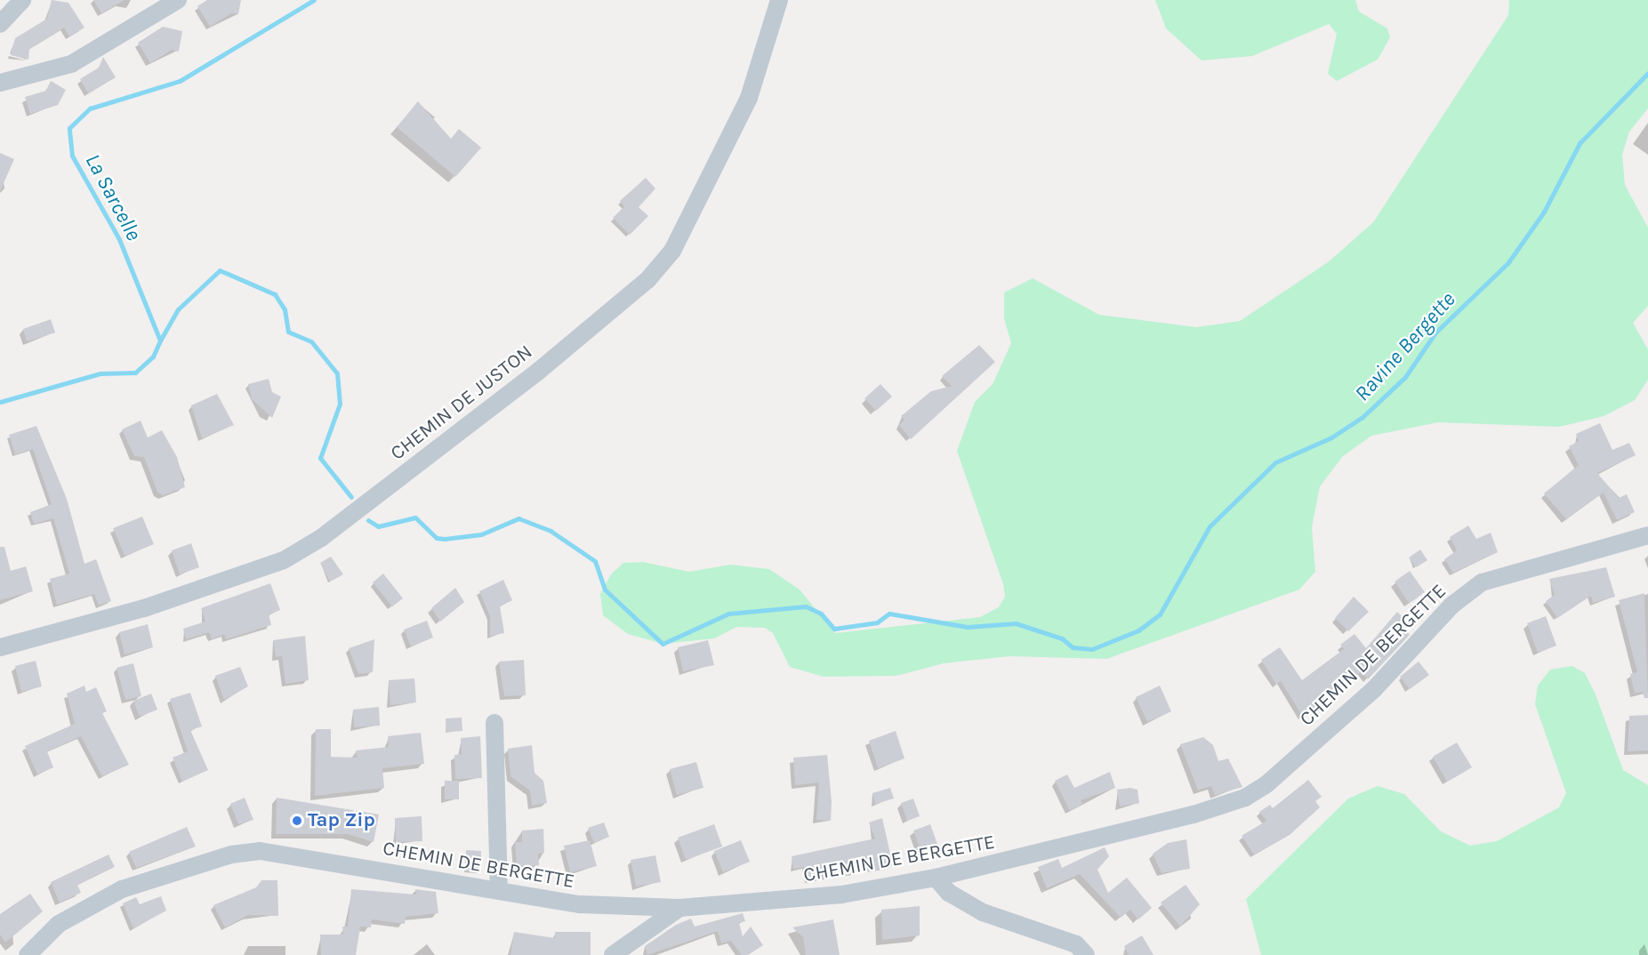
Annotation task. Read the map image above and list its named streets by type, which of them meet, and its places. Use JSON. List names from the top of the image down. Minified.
{"streets":{"street":["CHEMIN DE JUSTON","CHEMIN DE BERGETTE"]},"water":["La Sarcelle","Ravine Bergette"],"places":["Tap Zip"]}
